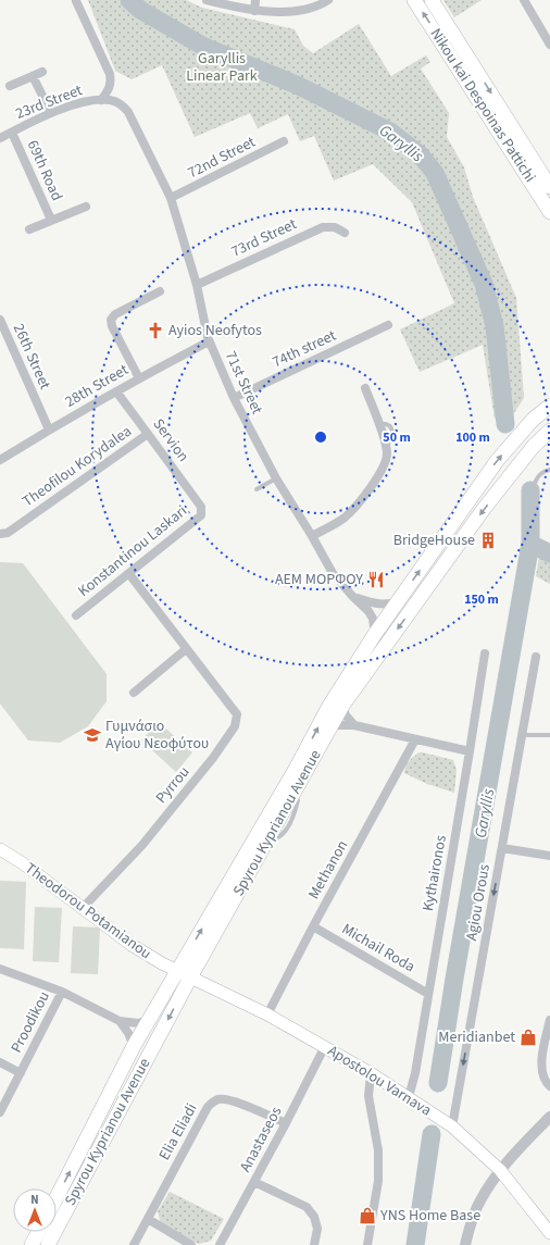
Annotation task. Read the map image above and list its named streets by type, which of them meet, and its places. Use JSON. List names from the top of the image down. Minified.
{"streets":{"main road":["Nikou kai Despoinas Pattichi","Spyrou Kyprianou Avenue","Theodorou Potamianou","Apostolou Varnava"],"street":["23rd Street","72nd Street","69th Road","73rd Street","74th street","26th Street","71st Street","28th Street","Servion","Theofilou Korydalea","Konstantinou Laskari","Pyrrou","Methanon","Kythaironos","Agiou Orous","Michail Roda","Proodikou","Elia Eliadi","Anastaseos"]},"crossings":[["23rd Street","69th Road"],["23rd Street","71st Street"],["72nd Street","71st Street"],["73rd Street","71st Street"],["74th street","71st Street"],["26th Street","28th Street"],["71st Street","28th Street"],["71st Street","Spyrou Kyprianou Avenue"],["28th Street","Servion"],["Servion","Theofilou Korydalea"],["Servion","Konstantinou Laskari"],["Konstantinou Laskari","Pyrrou"],["Pyrrou","Theodorou Potamianou"],["Spyrou Kyprianou Avenue","Theodorou Potamianou"],["Spyrou Kyprianou Avenue","Apostolou Varnava"],["Methanon","Michail Roda"],["Methanon","Apostolou Varnava"],["Kythaironos","Michail Roda"],["Kythaironos","Apostolou Varnava"],["Agiou Orous","Apostolou Varnava"],["Theodorou Potamianou","Apostolou Varnava"],["Apostolou Varnava","Anastaseos"],["Elia Eliadi","Anastaseos"]],"one_way":["Agiou Orous"],"water":["Garyllis"],"parks":["Garyllis Linear Park"],"places":{"church":["Ayios Neofytos"],"building":["BridgeHouse"],"restaurant":["ΑΕΜ ΜΟΡΦΟΥ"],"school or university":["Γυμνάσιο Αγίου Νεοφύτου"],"shop":["Meridianbet","YNS Home Base"]},"north":"top","rings":["50 m","100 m","150 m"]}
